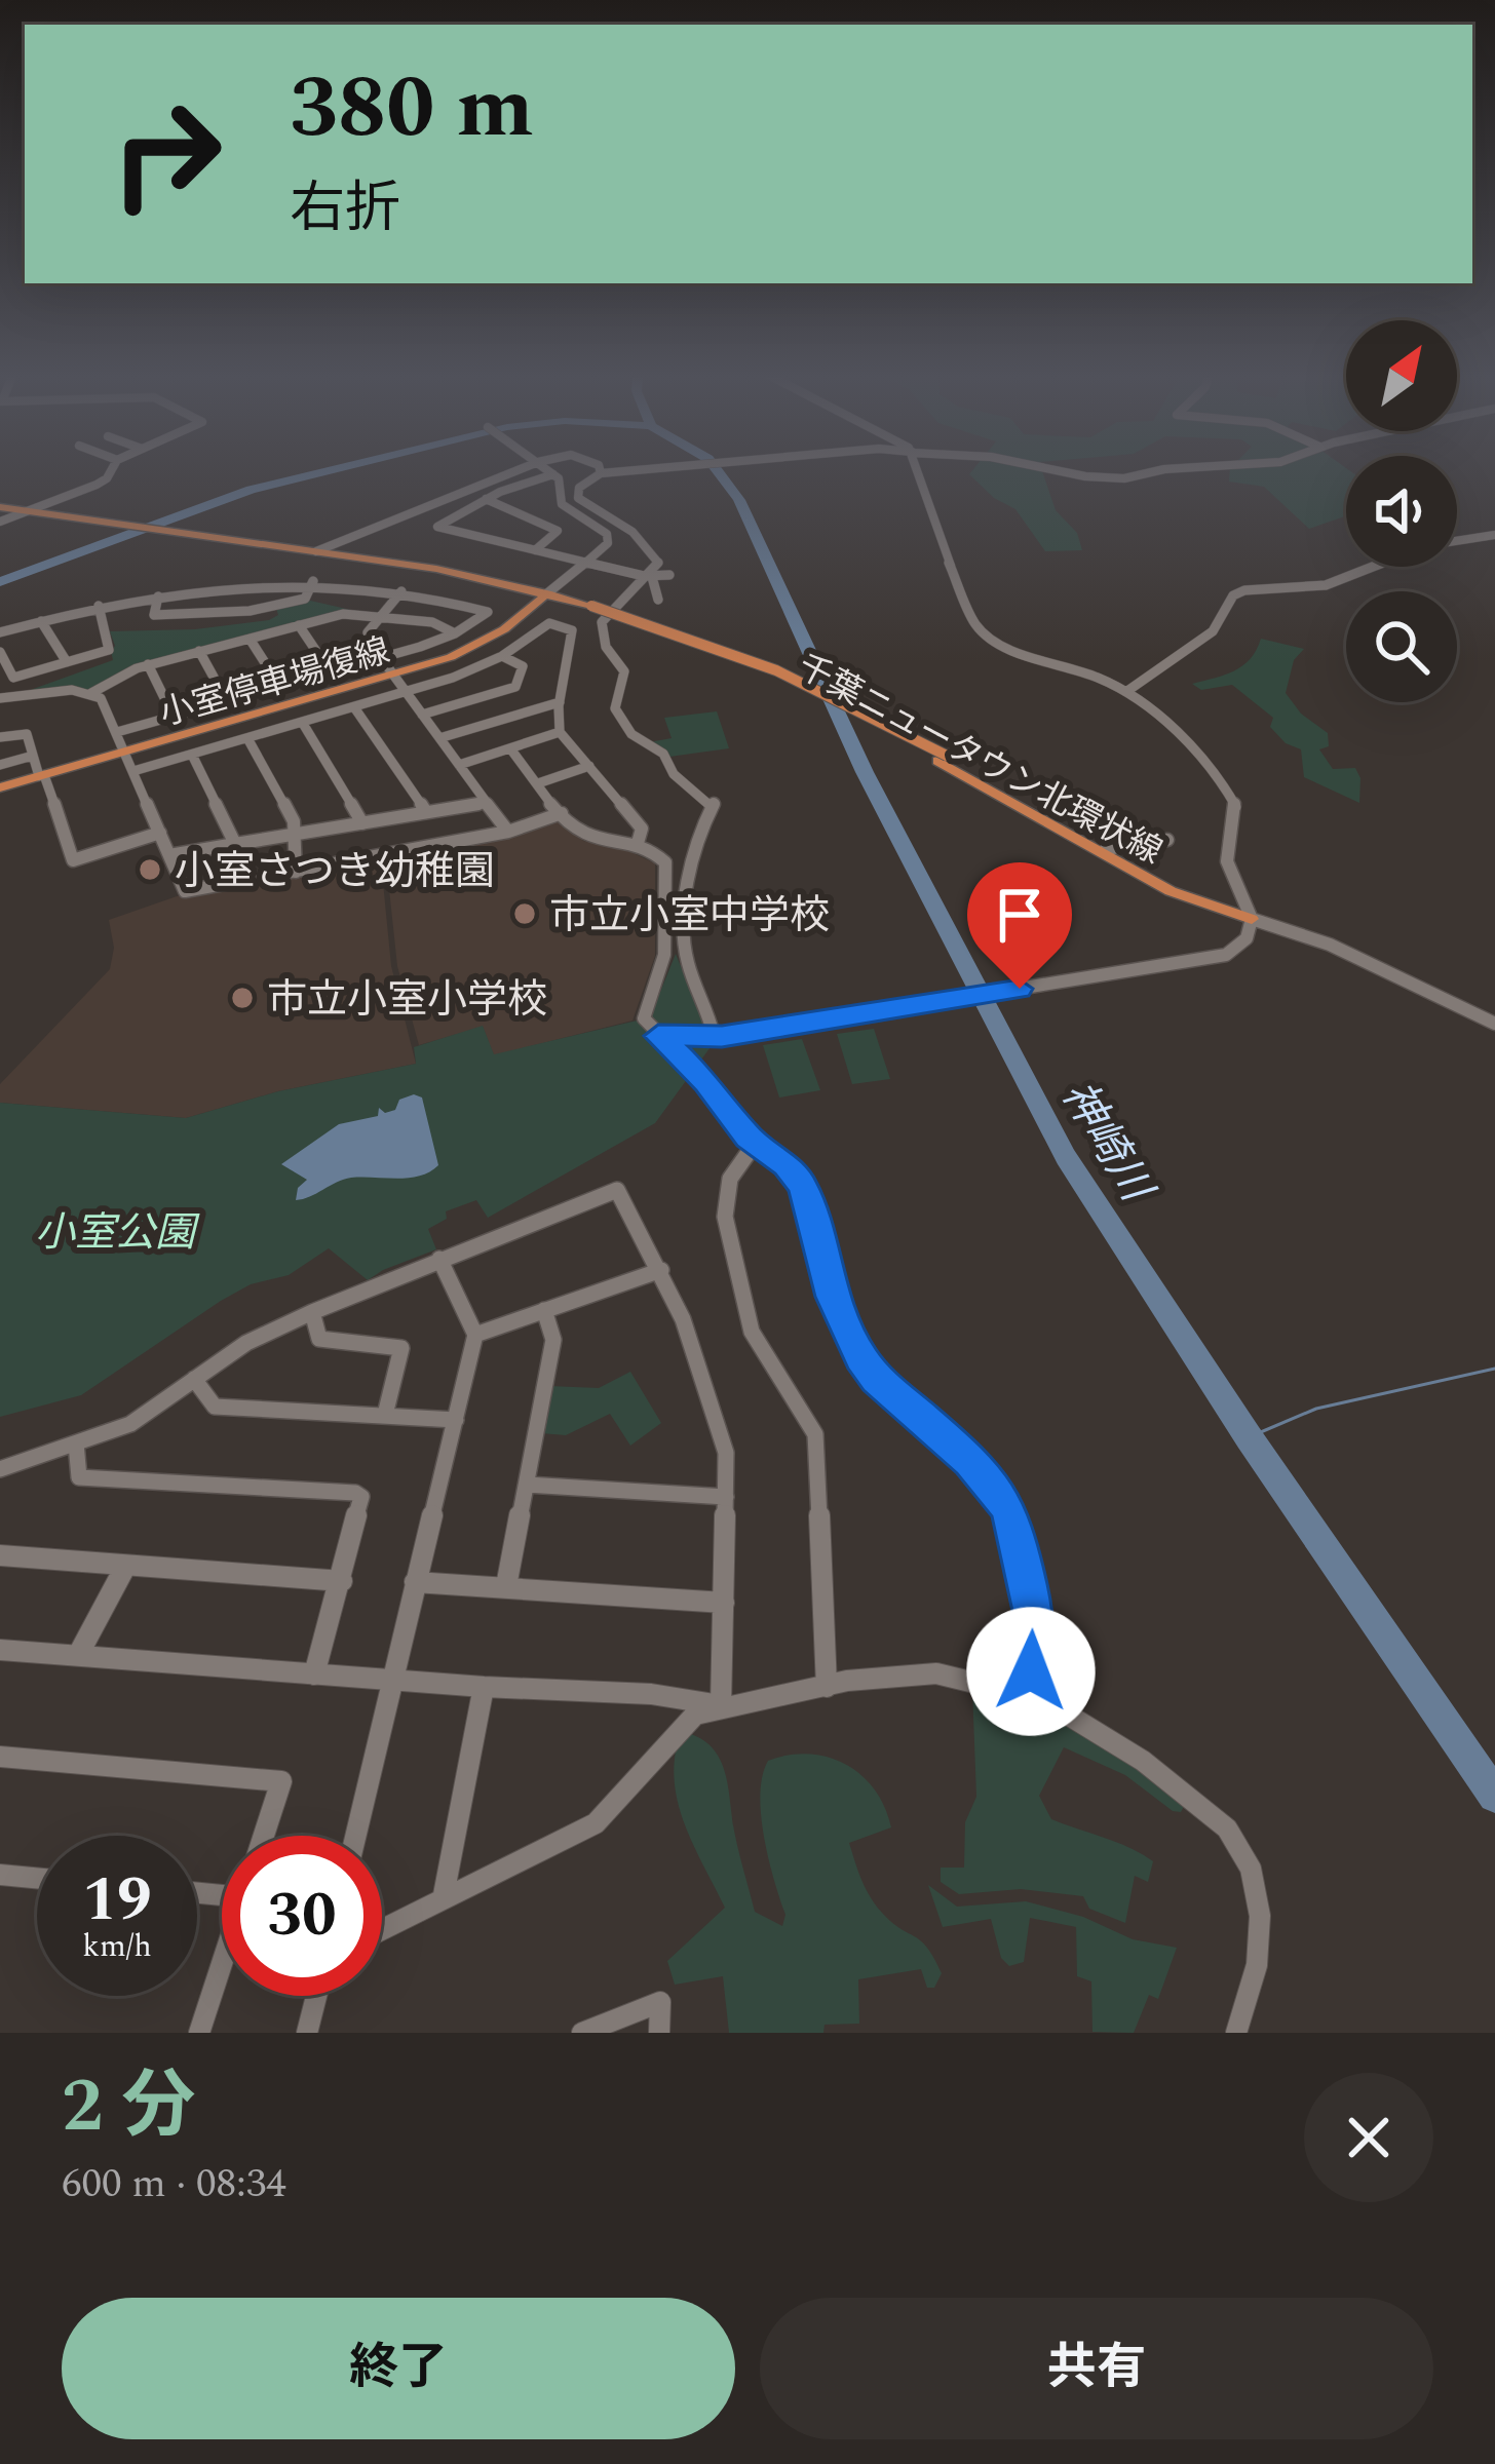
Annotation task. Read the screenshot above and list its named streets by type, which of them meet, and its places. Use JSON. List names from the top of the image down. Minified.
{"streets":{"main road":["小室停車場復線","千葉ニュータウン北環状線"]},"crossings":[["小室停車場復線","千葉ニュータウン北環状線"]],"water":["神崎川"],"parks":["小室公園"],"places":["小室さつき幼稚園","市立小室中学校","市立小室小学校"],"north":"top right","page":{"turn":["380 m","右折"],"speed":"19 km/h","limit":"30","heading":["2 分","600 m · 08:34"],"buttons":["終了","共有"]}}
